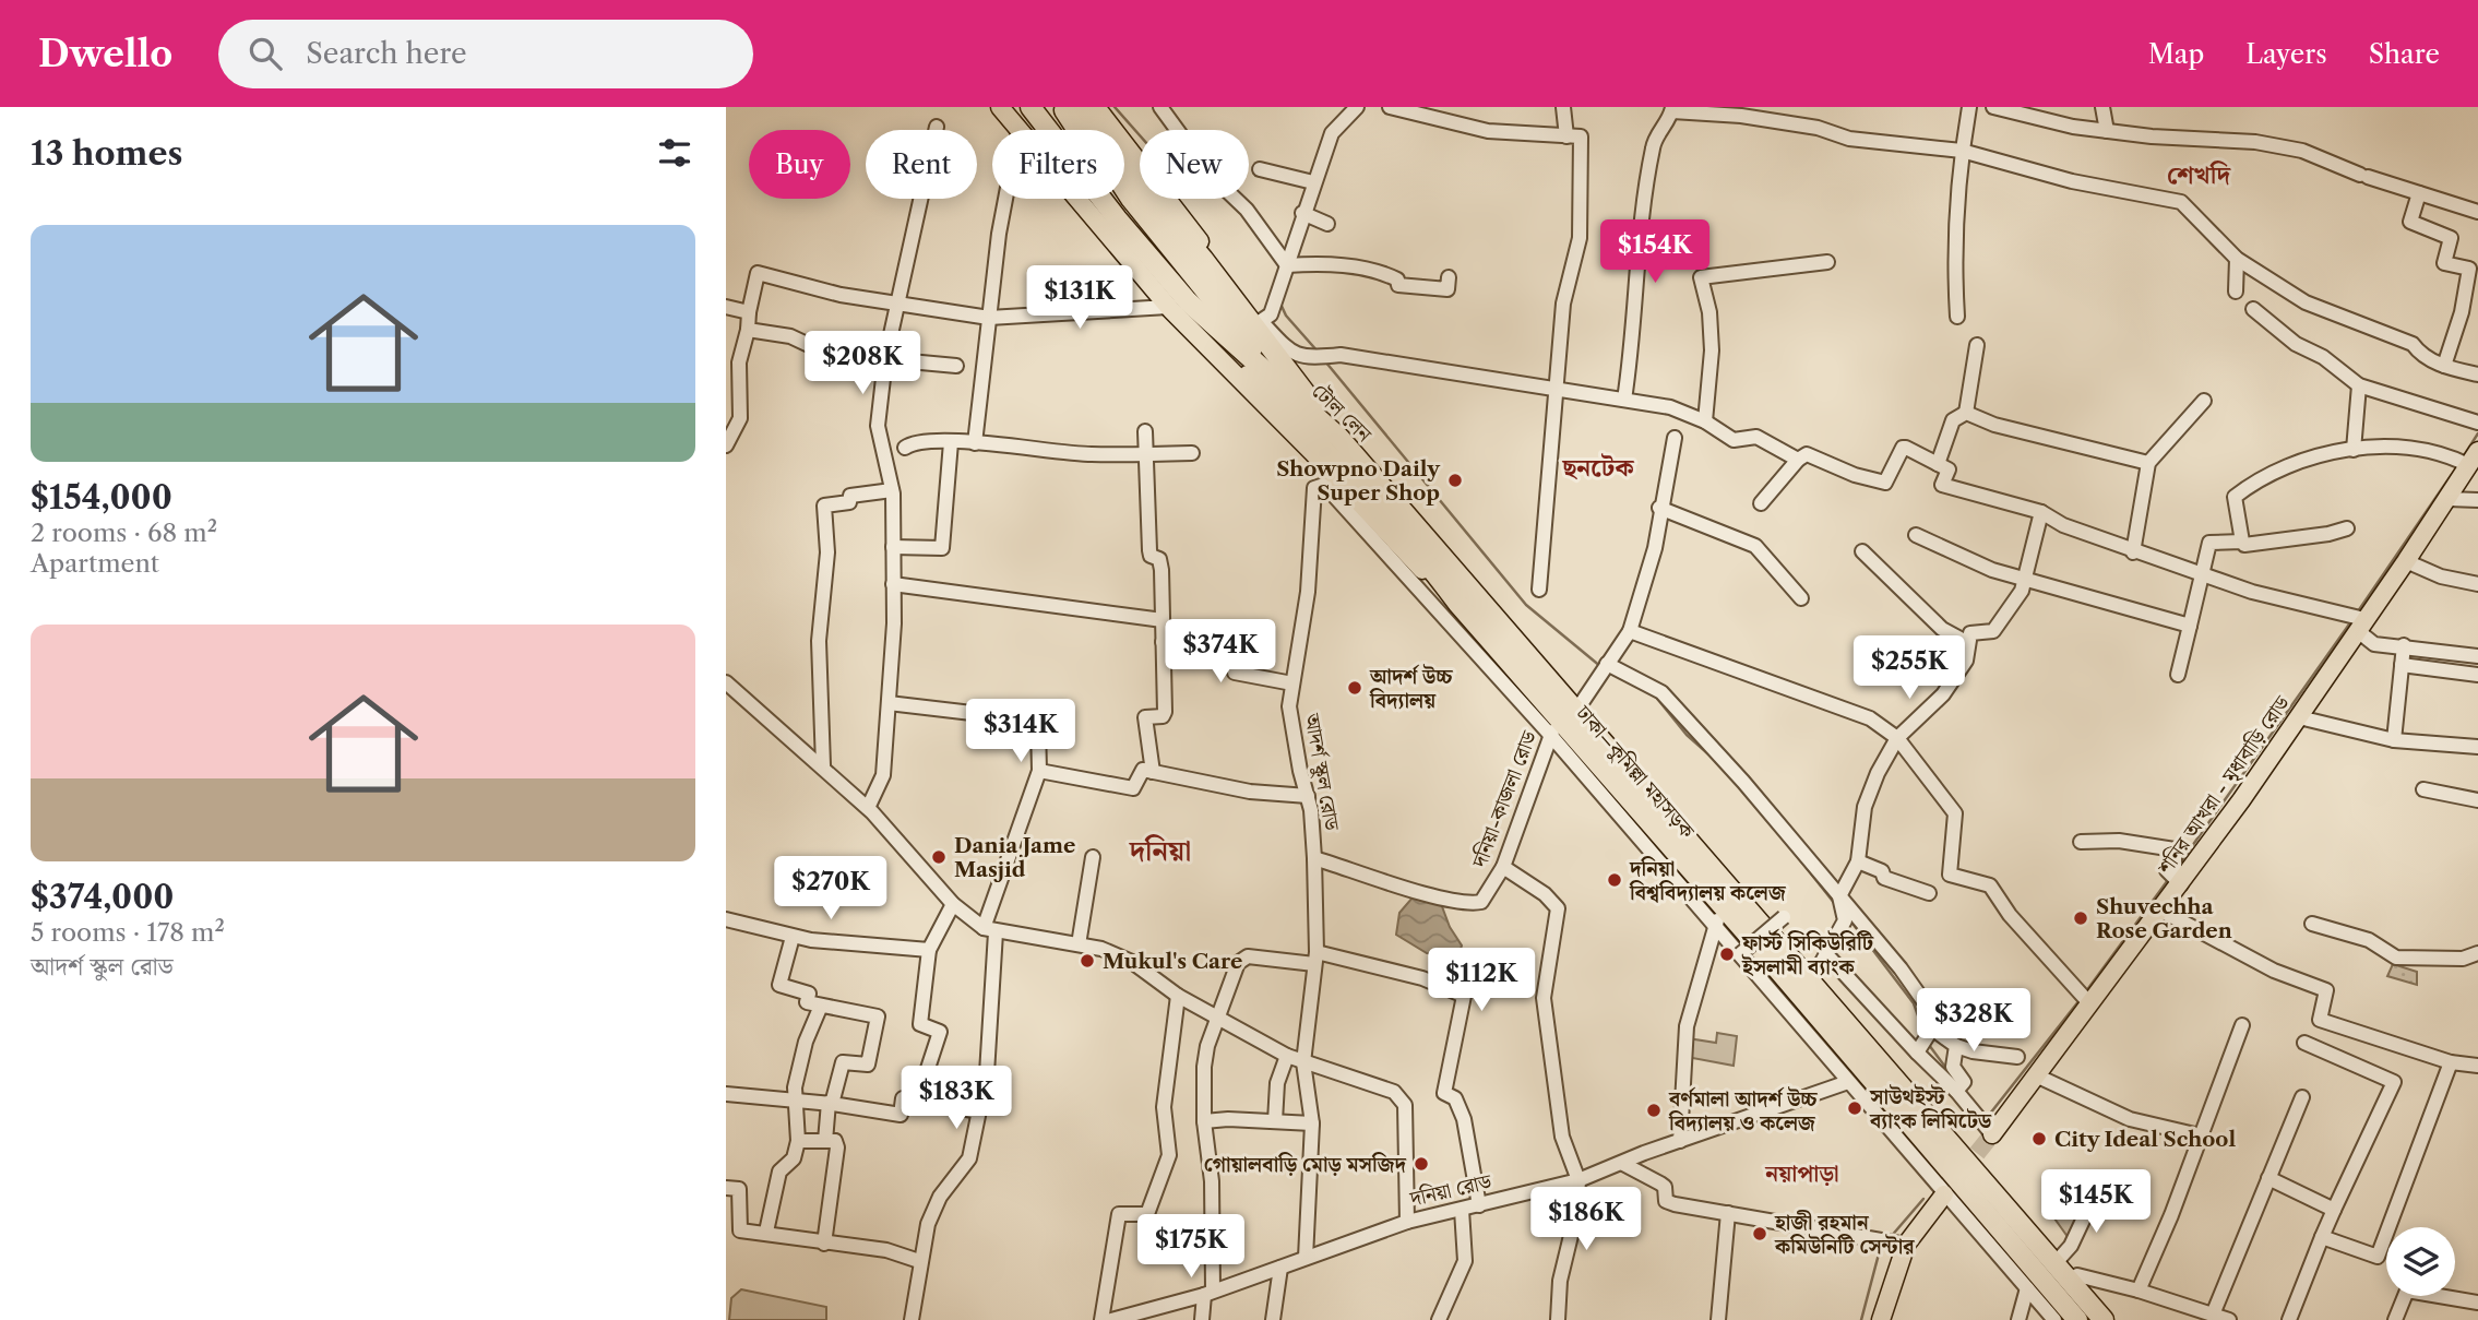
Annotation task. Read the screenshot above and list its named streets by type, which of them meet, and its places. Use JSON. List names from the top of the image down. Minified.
{"streets":{"highway":["টোল লেন","ঢাকা–কুমিল্লা মহাসড়ক"],"main road":["শনির আখরা - মৃধাবাড়ি রোড"],"street":["আদর্শ স্কুল রোড","দনিয়া-কাজলা রোড","দনিয়া রোড"]},"crossings":[["টোল লেন","ঢাকা–কুমিল্লা মহাসড়ক"],["আদর্শ স্কুল রোড","ঢাকা–কুমিল্লা মহাসড়ক"],["আদর্শ স্কুল রোড","দনিয়া-কাজলা রোড"],["আদর্শ স্কুল রোড","দনিয়া রোড"],["ঢাকা–কুমিল্লা মহাসড়ক","দনিয়া-কাজলা রোড"]],"districts":["শেখদি","ছনটেক","দনিয়া","নয়াপাড়া"],"places":["Showpno Daily Super Shop","আদর্শ উচ্চ বিদ্যালয়","Dania Jame Masjid","দনিয়া বিশ্ববিদ্যালয় কলেজ","Shuvechha Rose Garden","ফার্স্ট সিকিউরিটি ইসলামী ব্যাংক","Mukul's Care","সাউথইস্ট ব্যাংক লিমিটেড","বর্ণমালা আদর্শ উচ্চ বিদ্যালয় ও কলেজ","City Ideal School","গোয়ালবাড়ি মোড় মসজিদ","হাজী রহমান কমিউনিটি সেন্টার"],"page":{"header":"Dwello","search":"Search here","nav":["Map","Layers","Share"],"heading":"13 homes","chip":["Buy","Rent","Filters","New"],"list":[{"name":"$154,000","note":"2 rooms · 68 m² · Apartment"},{"name":"$374,000","note":"5 rooms · 178 m² · আদর্শ স্কুল রোড"}],"price":["$154K","$131K","$208K","$374K","$255K","$314K","$270K","$112K","$328K","$183K","$145K","$186K","$175K"]}}
